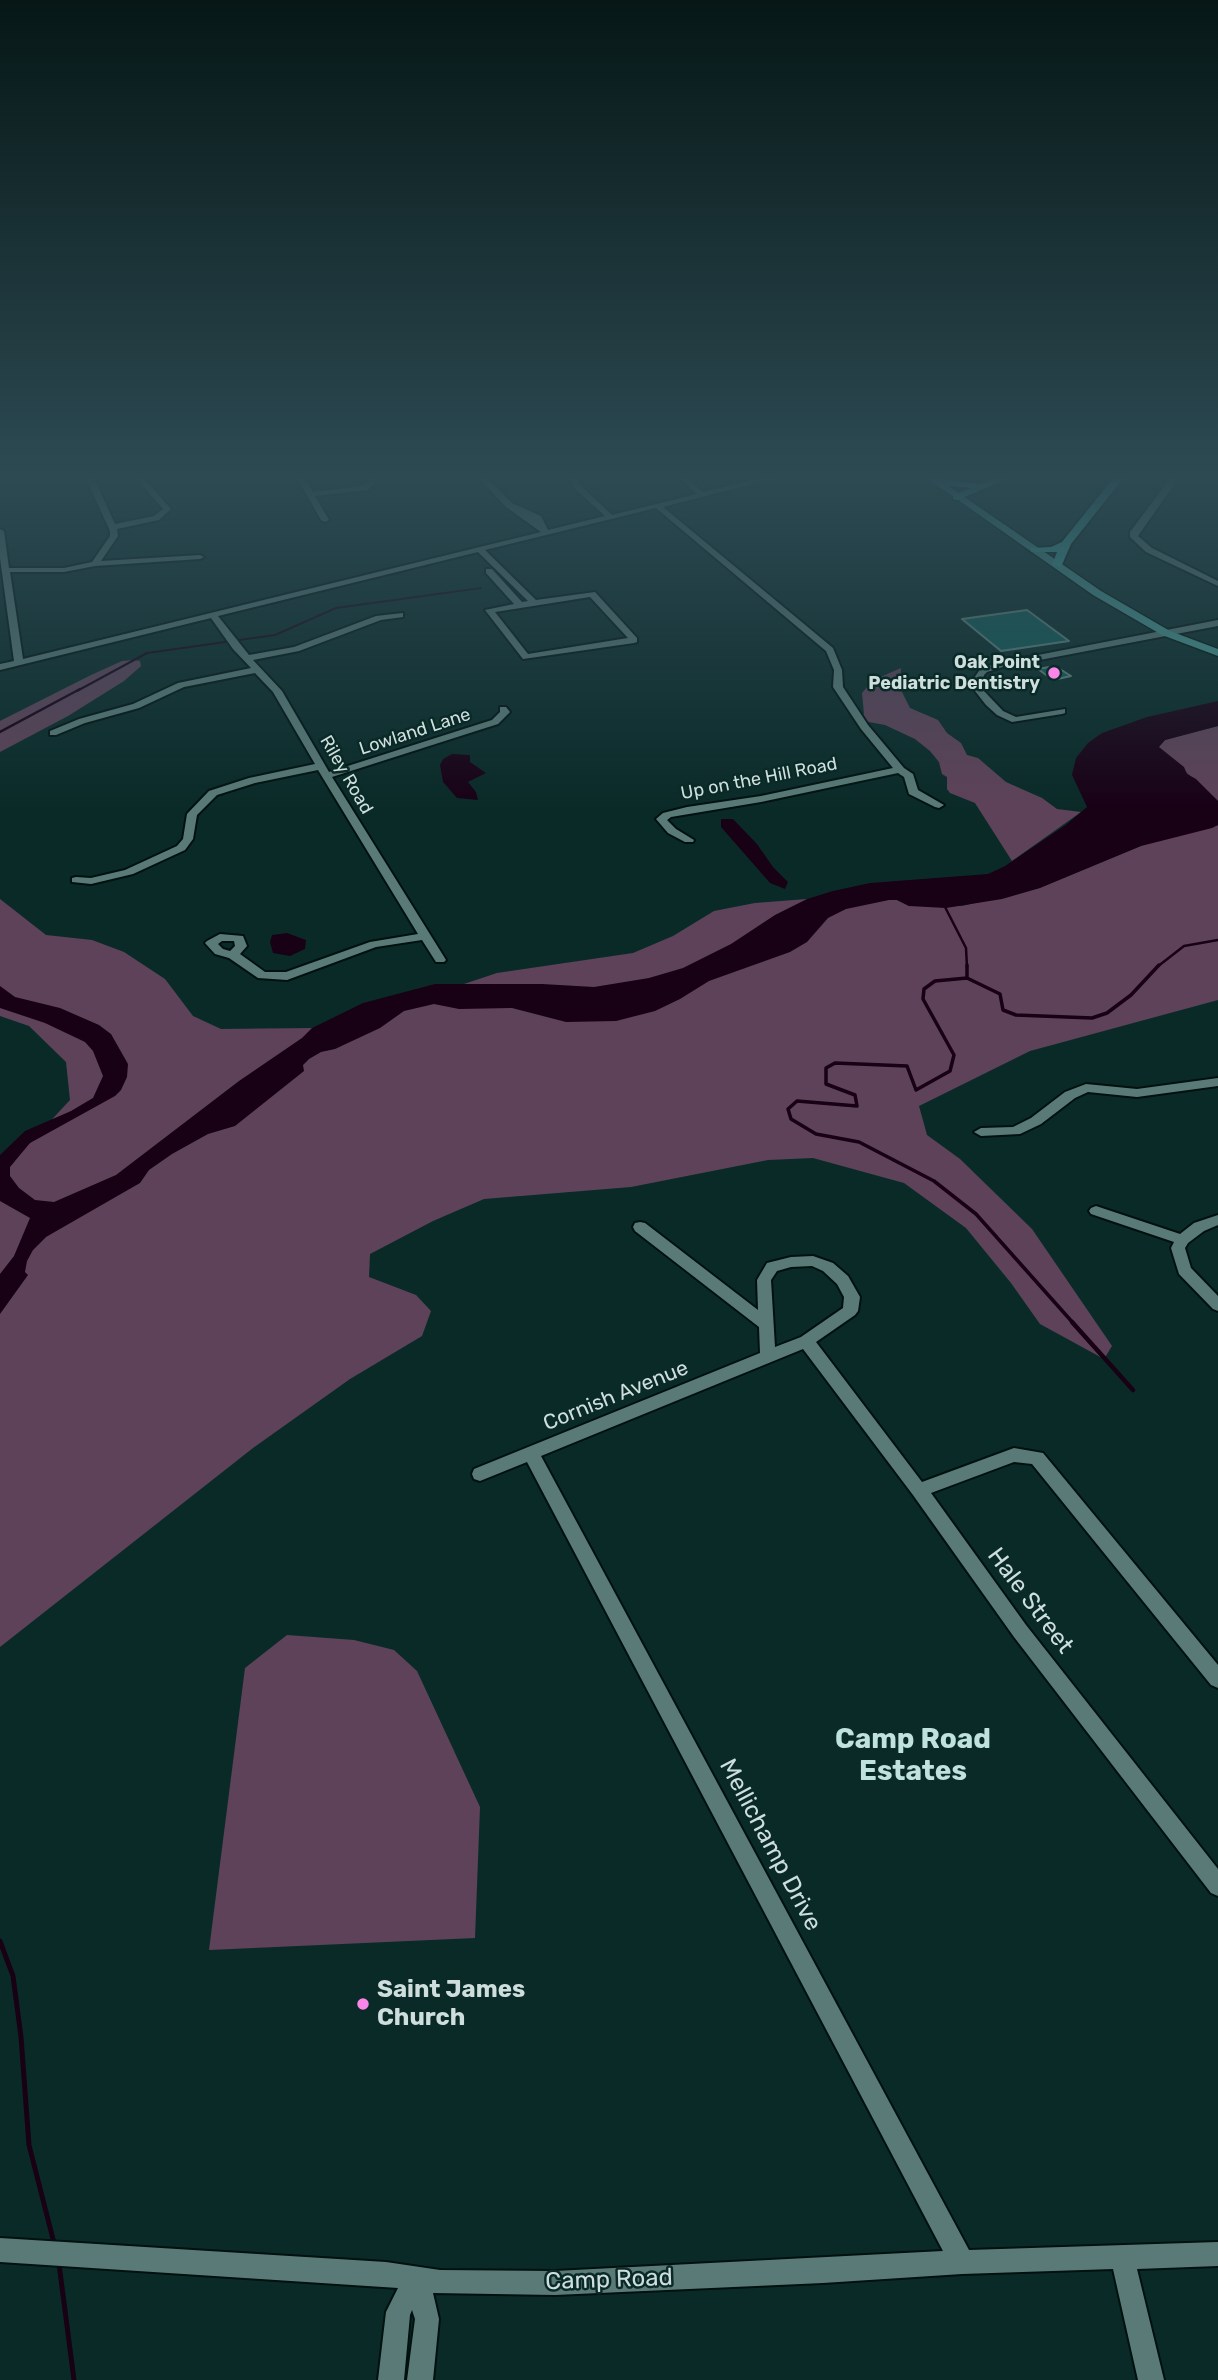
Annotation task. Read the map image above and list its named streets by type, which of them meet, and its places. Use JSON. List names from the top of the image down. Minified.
{"streets":{"street":["Lowland Lane","Riley Road","Up on the Hill Road","Cornish Avenue","Hale Street","Mellichamp Drive","Camp Road"]},"crossings":[["Lowland Lane","Riley Road"],["Cornish Avenue","Hale Street"],["Cornish Avenue","Mellichamp Drive"],["Mellichamp Drive","Camp Road"]],"districts":["Camp Road Estates"],"places":["Oak Point Pediatric Dentistry","Saint James Church"]}
